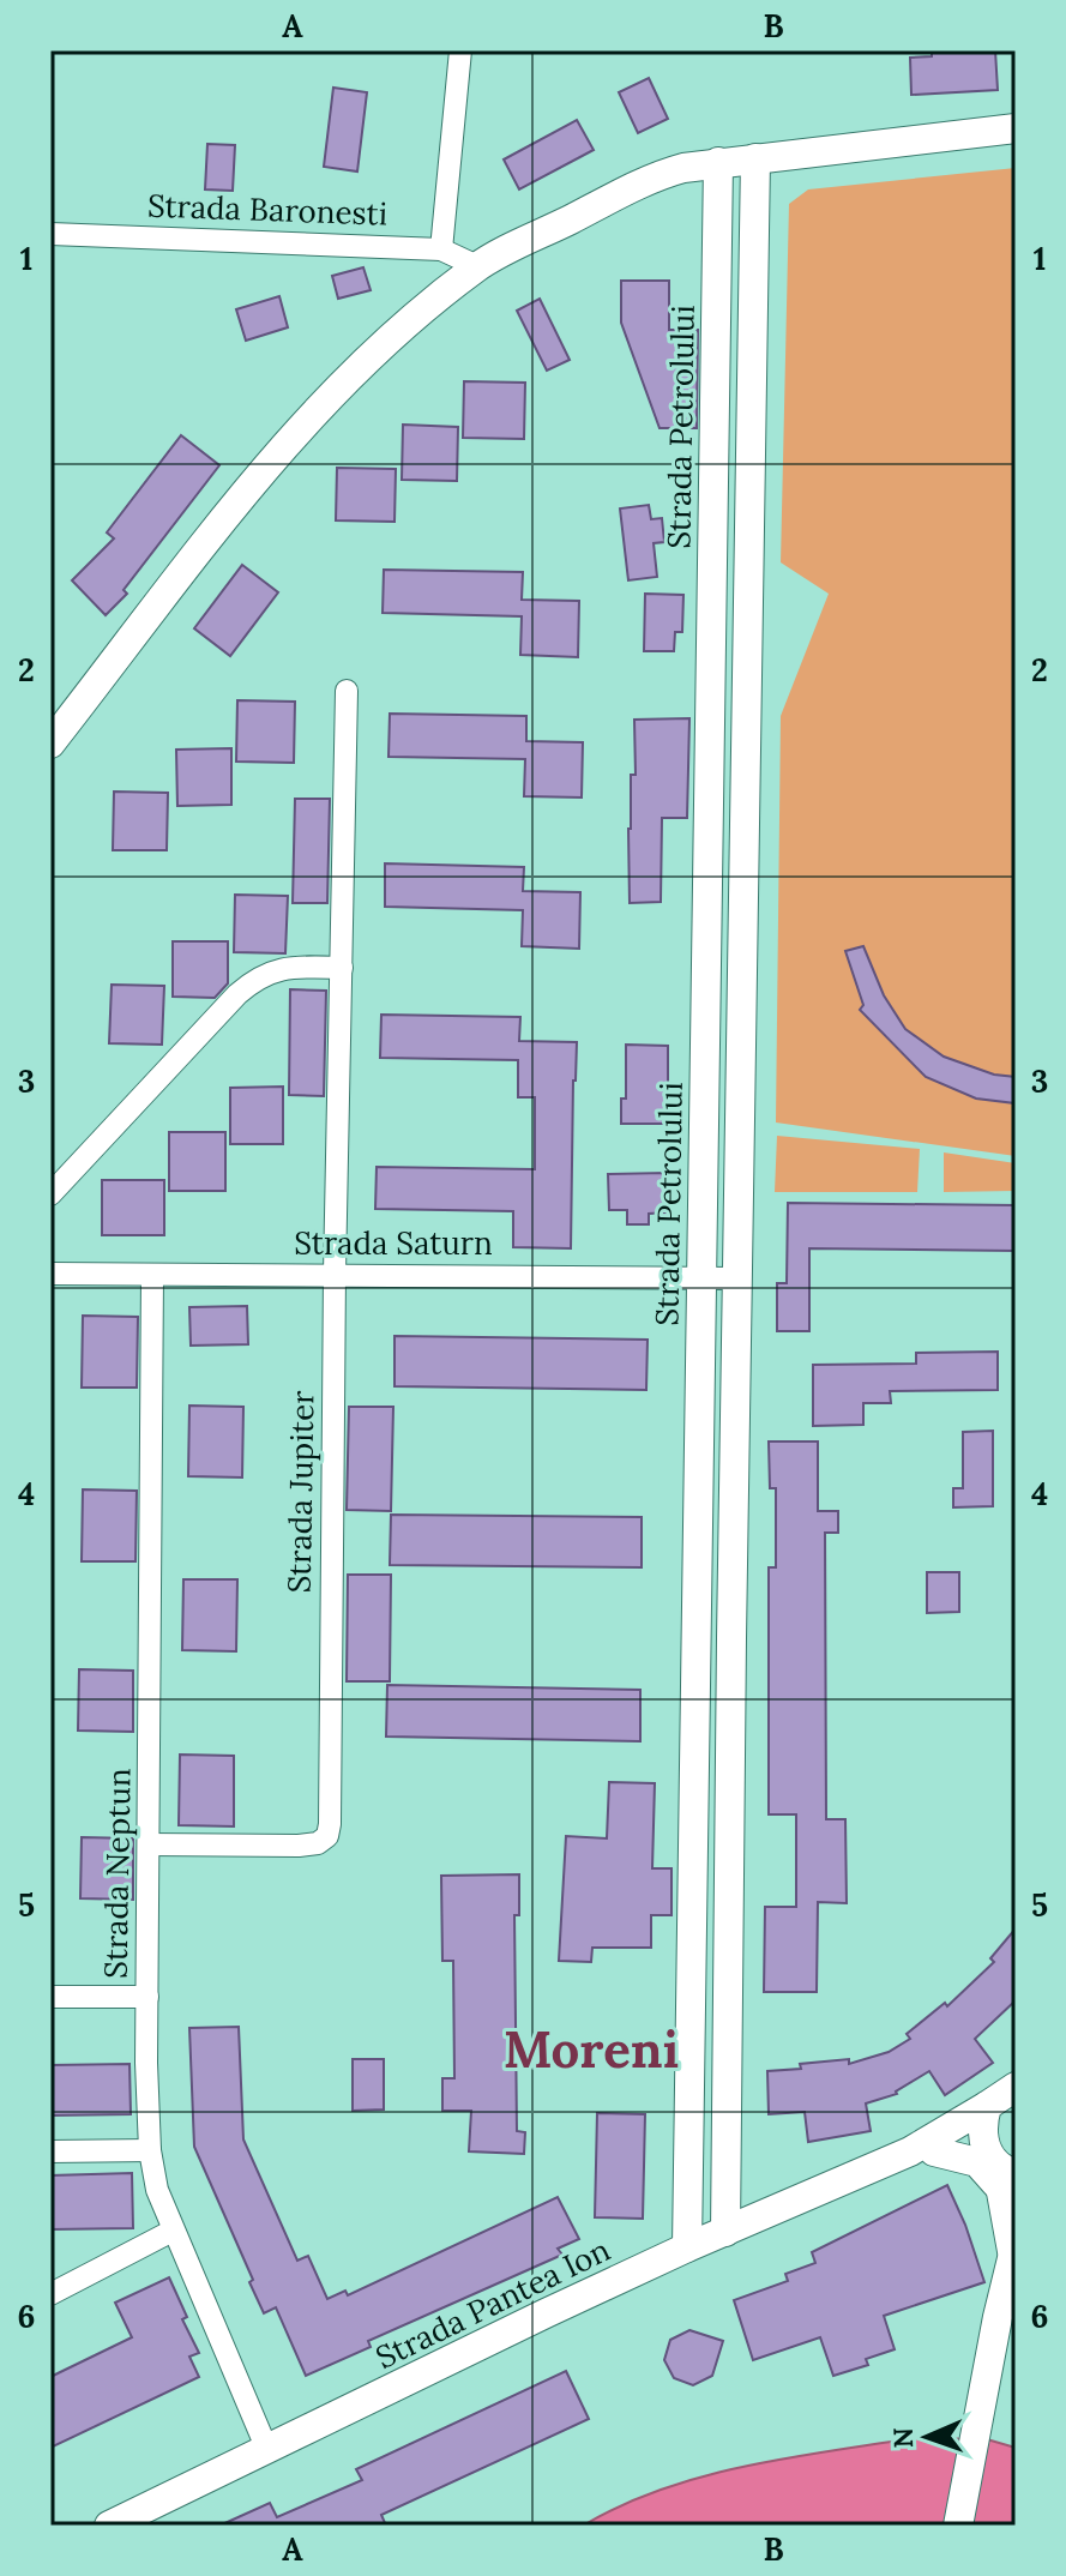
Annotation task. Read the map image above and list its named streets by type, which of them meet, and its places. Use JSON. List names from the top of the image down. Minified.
{"streets":{"street":["Strada Baronesti","Strada Petrolului","Strada Saturn","Strada Jupiter","Strada Neptun","Strada Pantea Ion"]},"crossings":[["Strada Petrolului","Strada Saturn"],["Strada Petrolului","Strada Pantea Ion"],["Strada Saturn","Strada Jupiter"],["Strada Saturn","Strada Neptun"],["Strada Jupiter","Strada Neptun"],["Strada Neptun","Strada Pantea Ion"]],"districts":["Moreni"],"north":"left","grid":{"columns":["A","B"],"rows":["1","2","3","4","5","6"]}}
